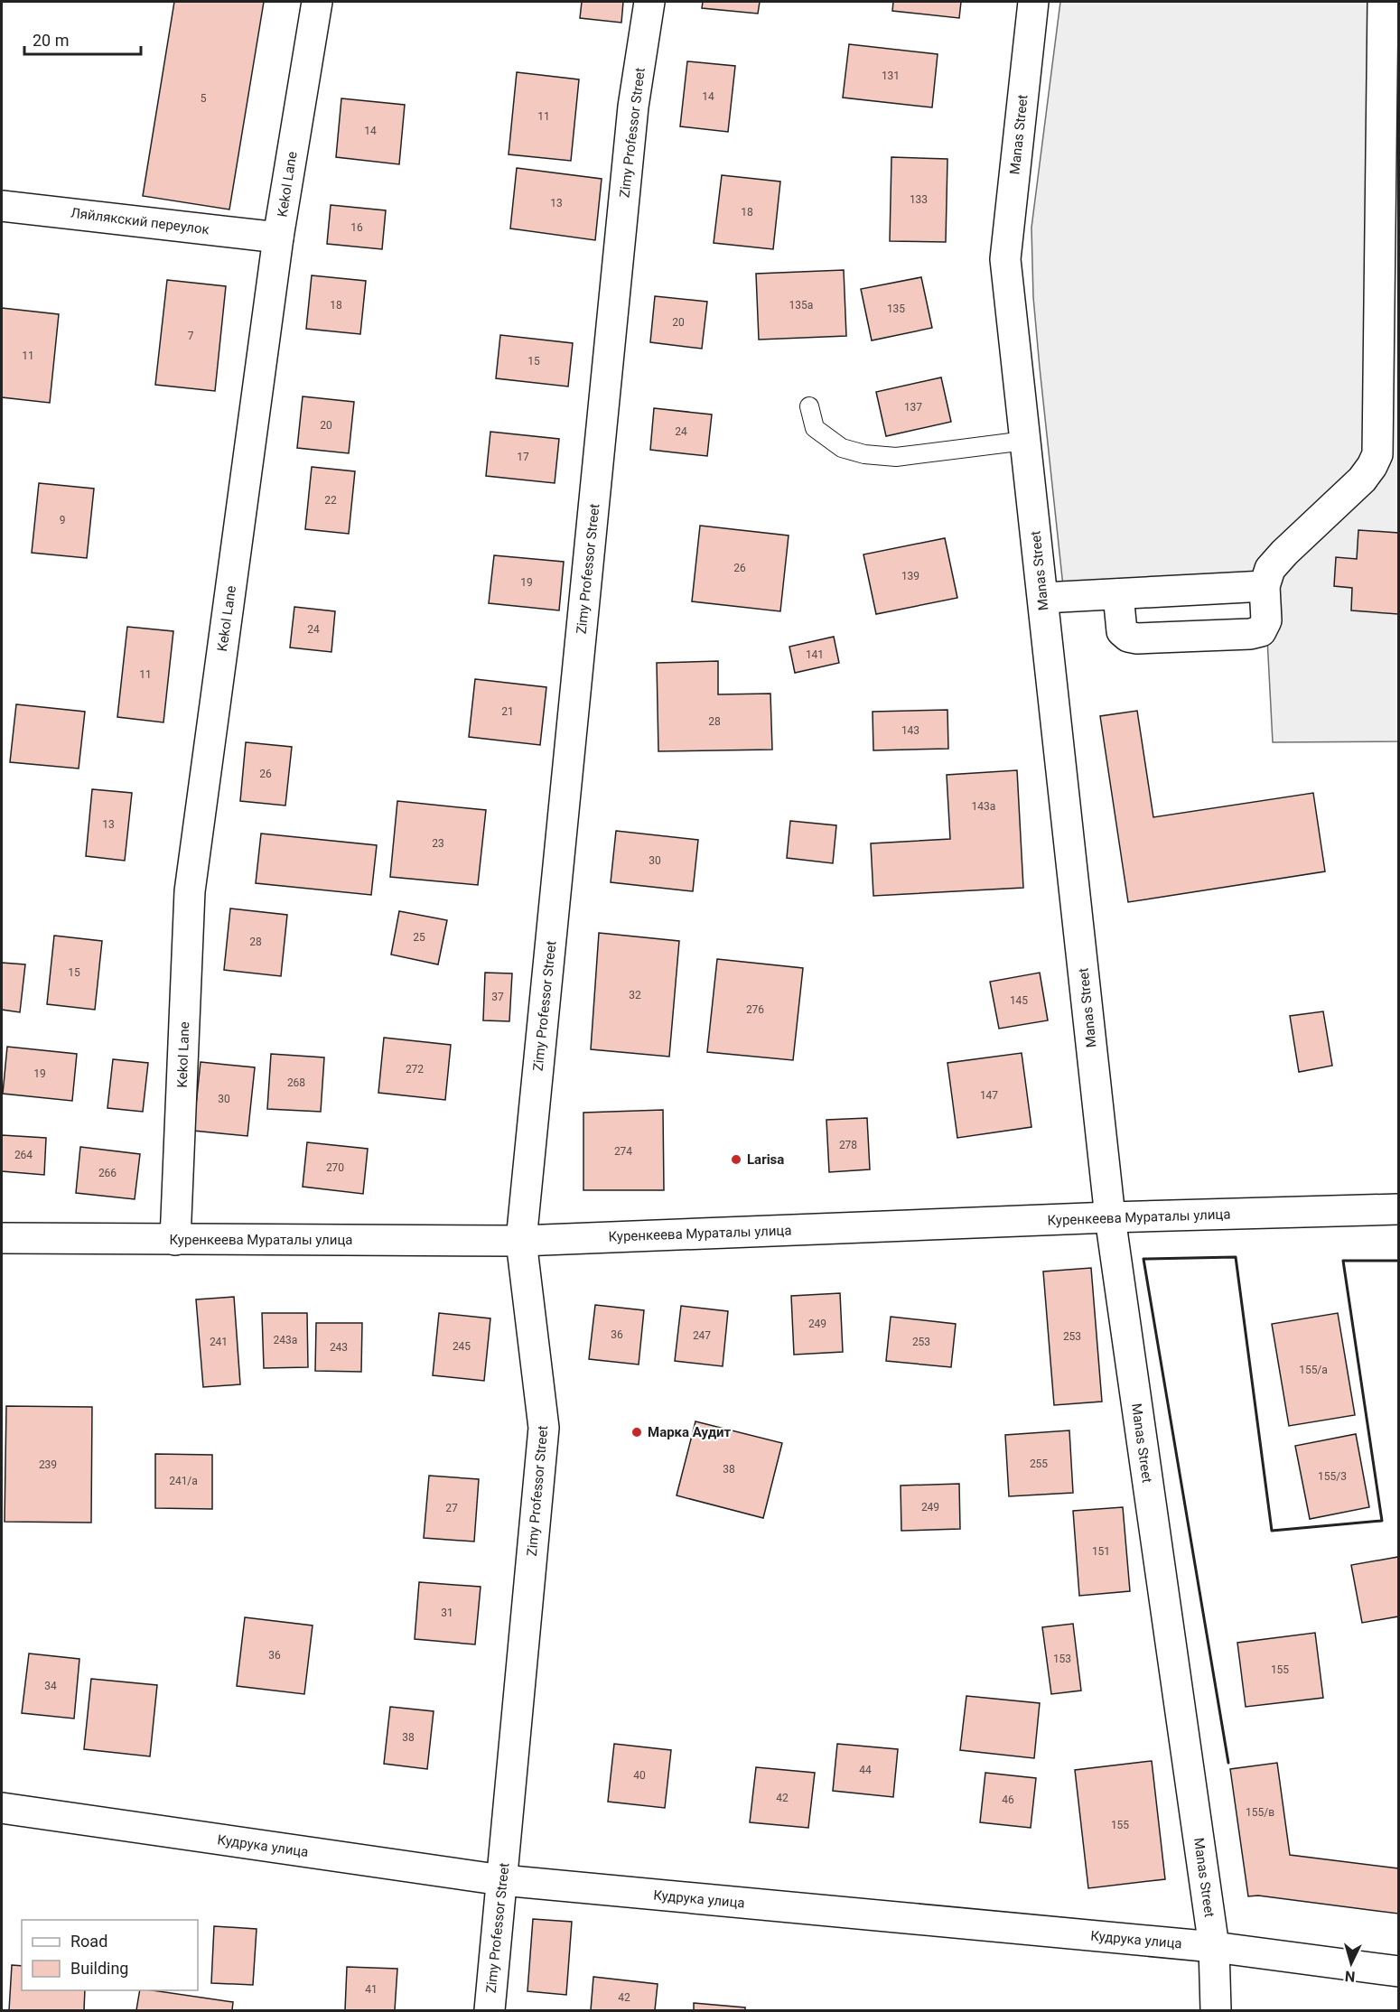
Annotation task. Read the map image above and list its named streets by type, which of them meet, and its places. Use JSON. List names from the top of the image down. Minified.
{"streets":{"street":["Zimy Professor Street","Manas Street","Kekol Lane","Ляйлякский переулок","Куренкеева Мураталы улица","Кудрука улица"]},"crossings":[["Zimy Professor Street","Куренкеева Мураталы улица"],["Zimy Professor Street","Кудрука улица"],["Manas Street","Куренкеева Мураталы улица"],["Manas Street","Кудрука улица"],["Kekol Lane","Ляйлякский переулок"],["Kekol Lane","Куренкеева Мураталы улица"]],"places":["Larisa","Марка Аудит"],"house_numbers":["131","14","5","11","14","133","13","18","16","18","135а","135","20","7","11","15","137","20","24","17","22","9","26","139","19","24","141","11","21","28","143","26","143а","13","23","30","25","28","15","32","37","145","276","272","19","268","147","30","278","274","264","270","266","249","36","247","253","243а","241","253","245","243","155/a","255","239","38","155/3","241/а","249","27","151","31","36","153","155","34","38","44","40","42","46","155/в","155","41","42"],"legend":["Road","Building"],"scale_bar":"20 m","north":"bottom"}
